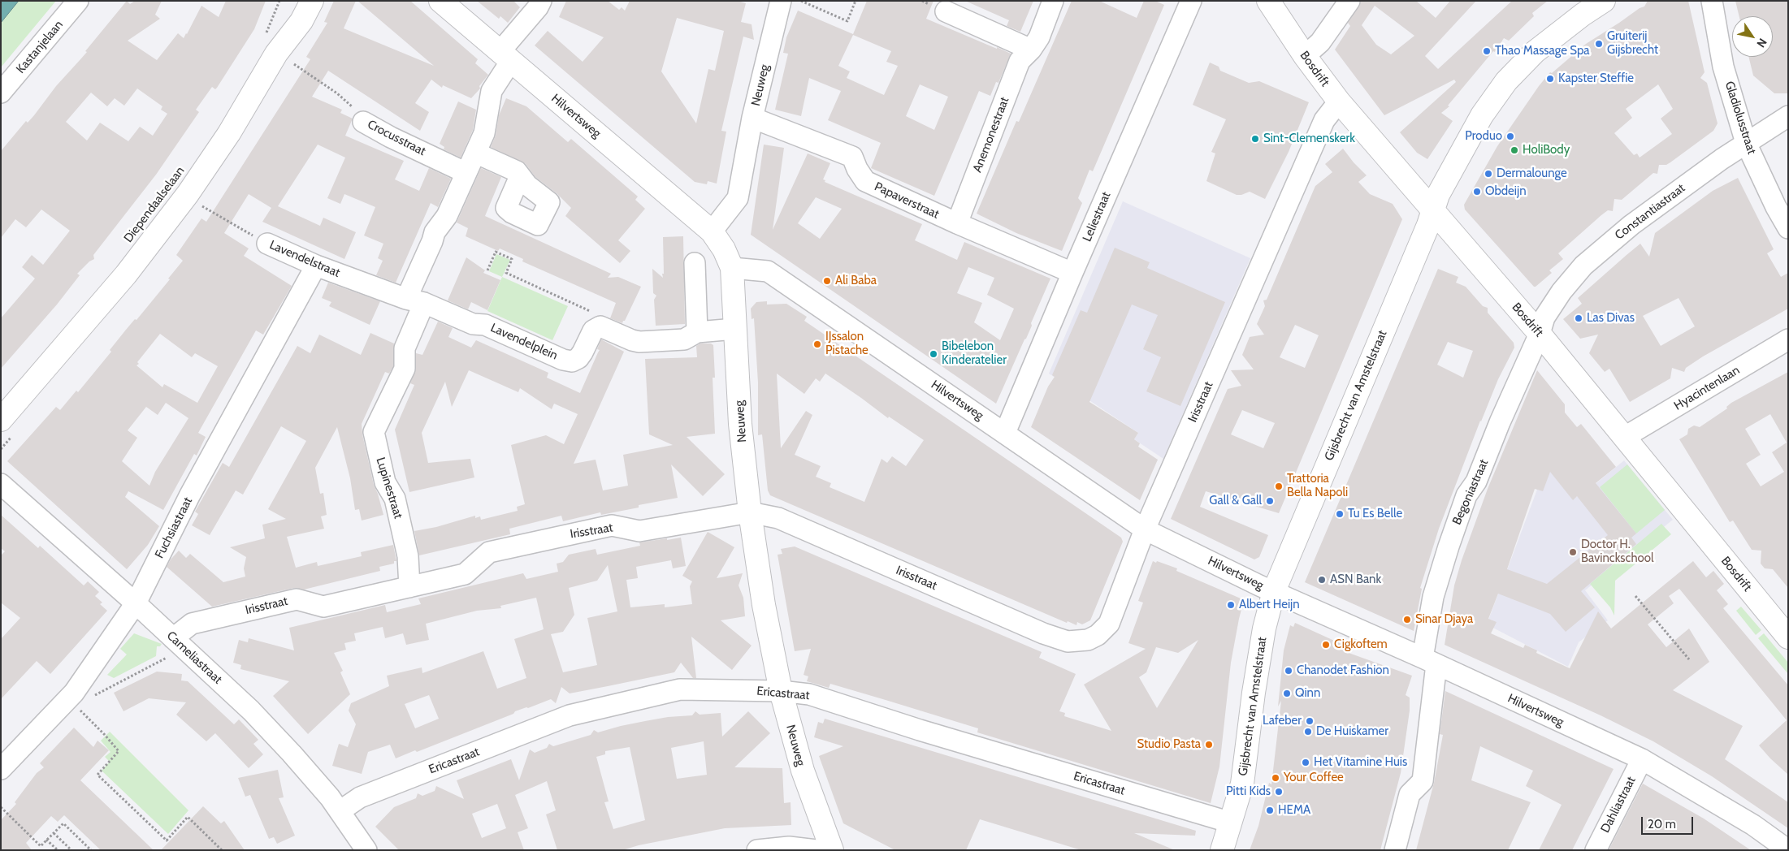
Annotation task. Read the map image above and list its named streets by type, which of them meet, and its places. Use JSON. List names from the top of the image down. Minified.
{"streets":{"street":["Kastanjelaan","Bosdrift","Neuweg","Hilvertsweg","Gladiolusstraat","Anemonestraat","Crocusstraat","Papaverstraat","Diependaalselaan","Constantiastraat","Leliestraat","Lavendelstraat","Lavendelplein","Hyacintenlaan","Gijsbrecht van Amstelstraat","Irisstraat","Lupinestraat","Begoniastraat","Fuchsiastraat","Cameliastraat","Ericastraat","Dahliastraat"]},"crossings":[["Bosdrift","Constantiastraat"],["Bosdrift","Hyacintenlaan"],["Bosdrift","Gijsbrecht van Amstelstraat"],["Bosdrift","Irisstraat"],["Bosdrift","Begoniastraat"],["Neuweg","Hilvertsweg"],["Neuweg","Papaverstraat"],["Neuweg","Irisstraat"],["Neuweg","Ericastraat"],["Hilvertsweg","Leliestraat"],["Hilvertsweg","Gijsbrecht van Amstelstraat"],["Hilvertsweg","Irisstraat"],["Hilvertsweg","Lupinestraat"],["Hilvertsweg","Begoniastraat"],["Hilvertsweg","Dahliastraat"],["Gladiolusstraat","Constantiastraat"],["Anemonestraat","Papaverstraat"],["Crocusstraat","Diependaalselaan"],["Crocusstraat","Lupinestraat"],["Papaverstraat","Leliestraat"],["Constantiastraat","Begoniastraat"],["Lavendelstraat","Lavendelplein"],["Lavendelstraat","Lupinestraat"],["Lavendelstraat","Fuchsiastraat"],["Lavendelplein","Lupinestraat"],["Gijsbrecht van Amstelstraat","Ericastraat"],["Irisstraat","Lupinestraat"],["Irisstraat","Cameliastraat"],["Fuchsiastraat","Cameliastraat"],["Cameliastraat","Ericastraat"]],"places":["Gruiterij Gijsbrecht","Thao Massage Spa","Kapster Steffie","Produo","Sint-Clemenskerk","HoliBody","Dermalounge","Obdeijn","Ali Baba","Las Divas","IJssalon Pistache","Bibelebon Kinderatelier","Trattoria Bella Napoli","Gall & Gall","Tu Es Belle","Doctor H. Bavinckschool","ASN Bank","Albert Heijn","Sinar Djaya","Cigkoftem","Chanodet Fashion","Qinn","Lafeber","De Huiskamer","Studio Pasta","Het Vitamine Huis","Your Coffee","Pitti Kids","HEMA"],"scale_bar":"20 m","north":"bottom right"}
